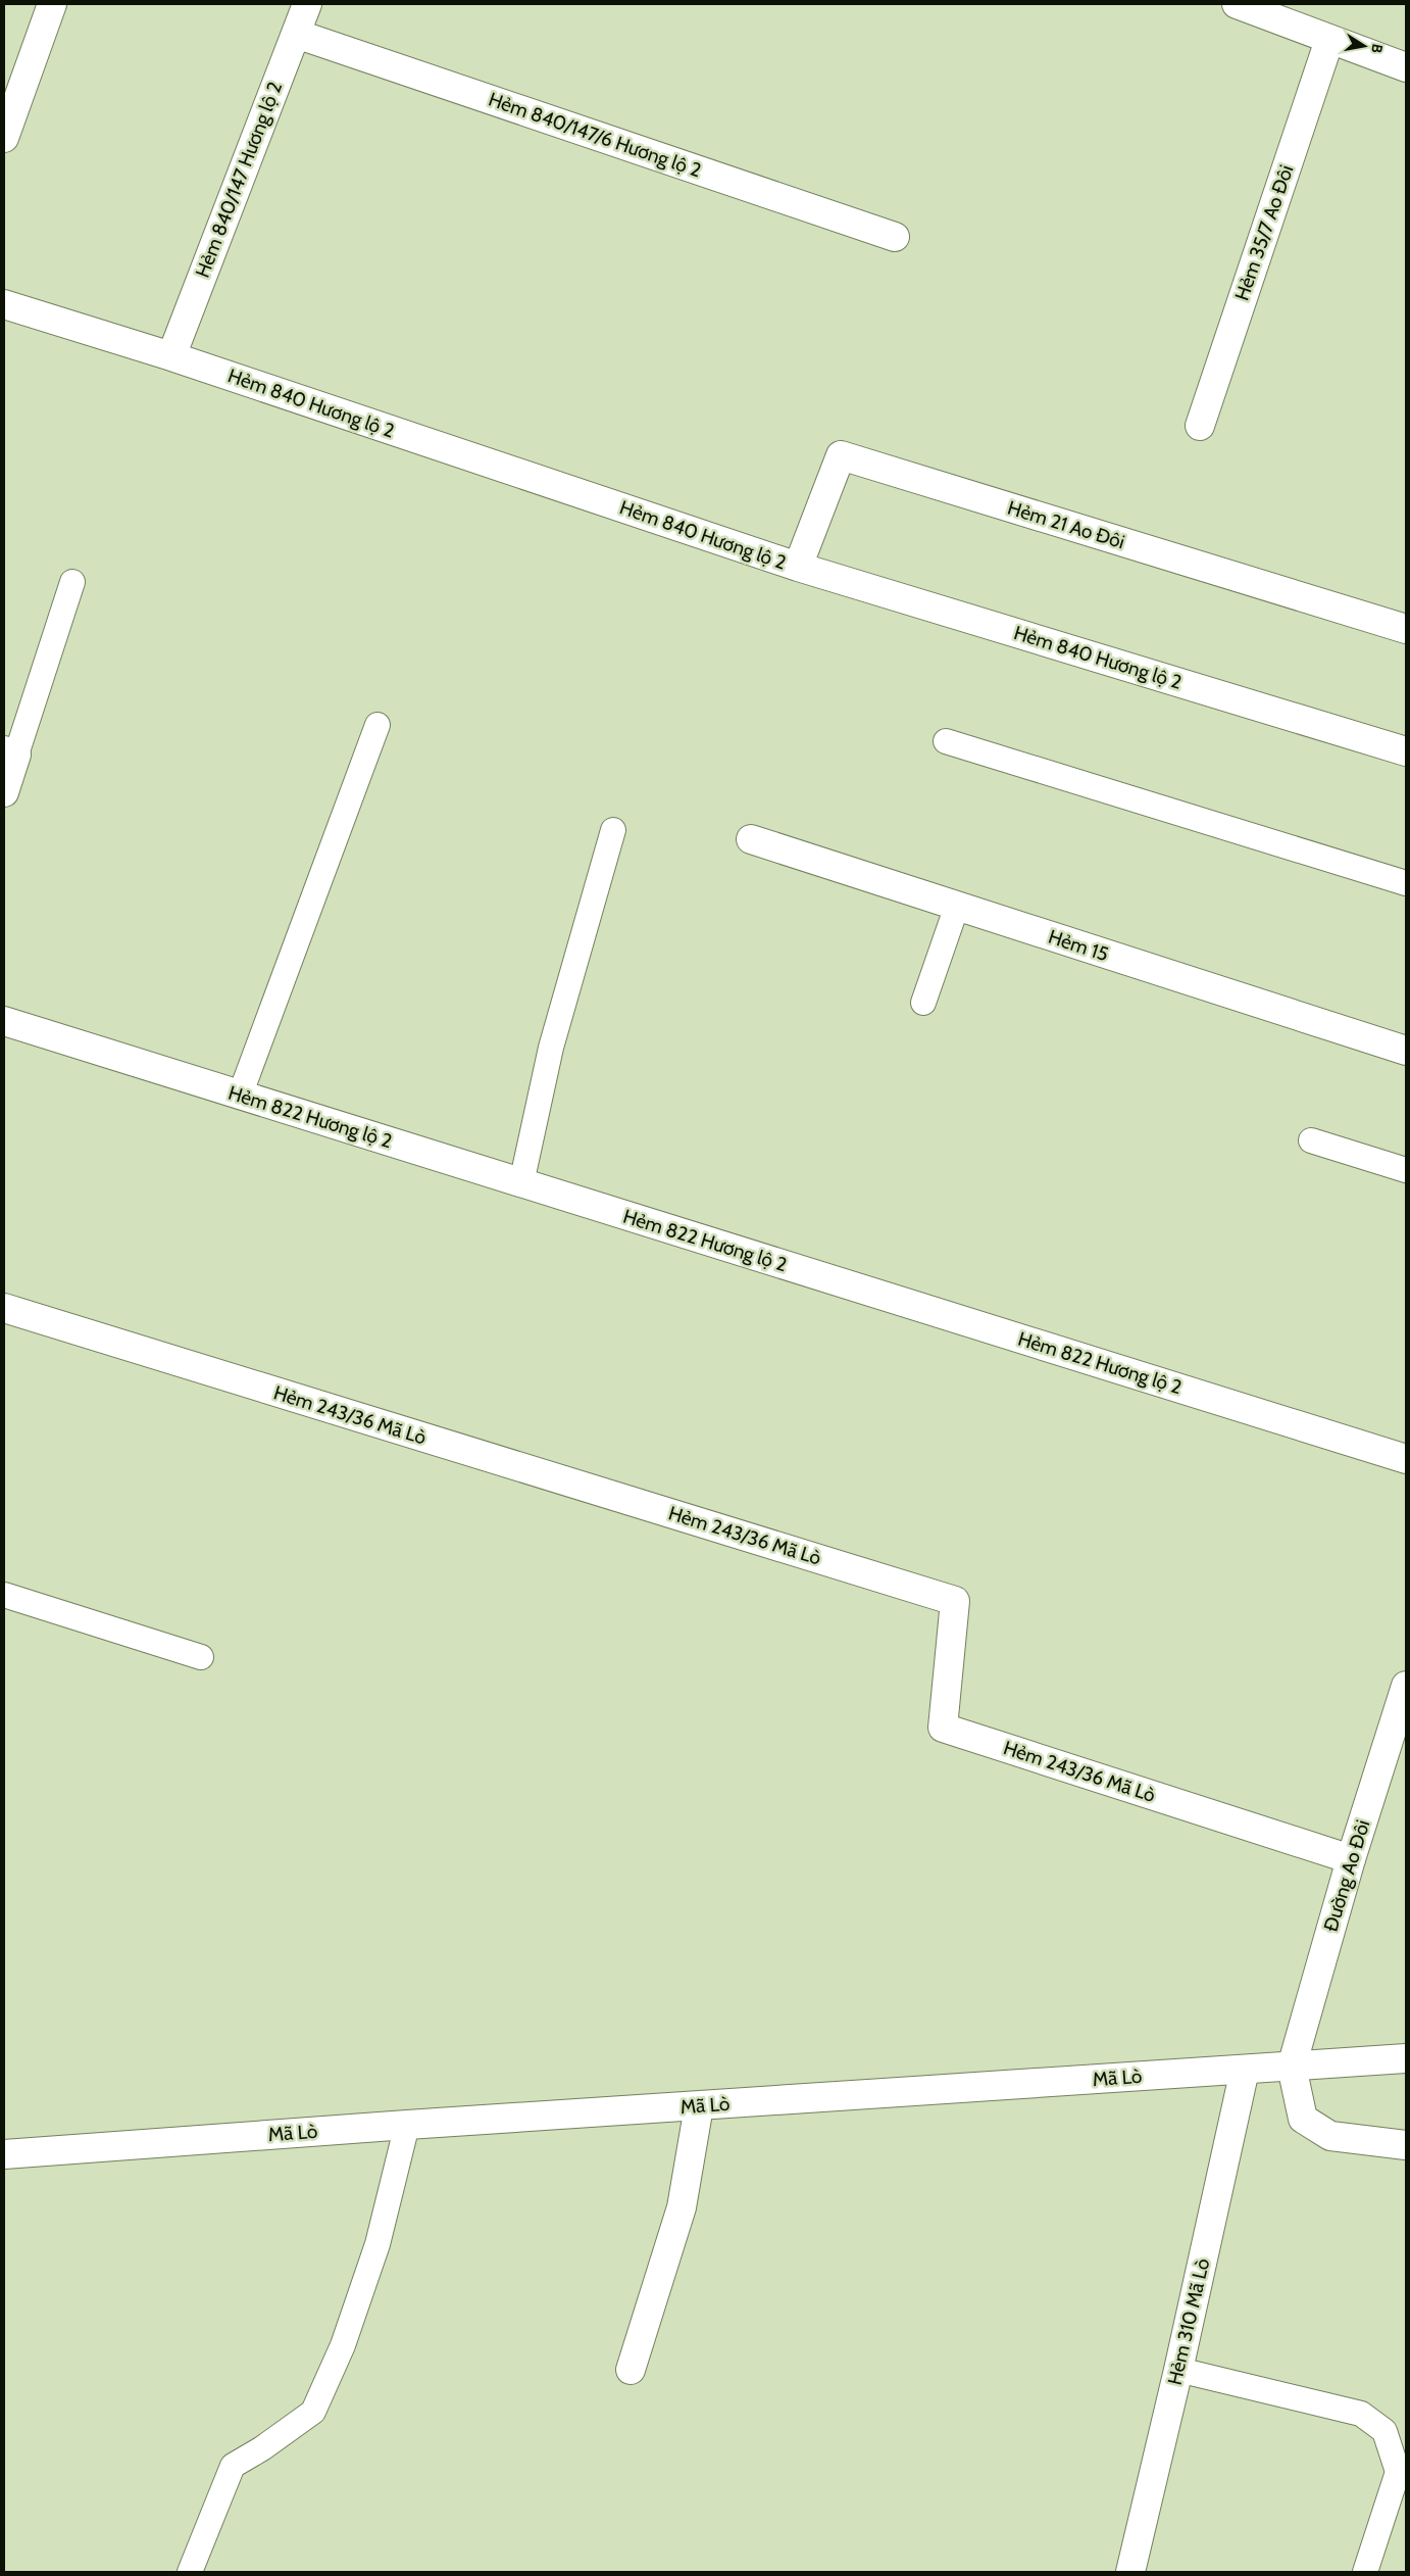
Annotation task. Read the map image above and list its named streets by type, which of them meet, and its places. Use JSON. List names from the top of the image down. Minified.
{"streets":{"street":["Hẻm 840/147/6 Hương lộ 2","Hẻm 840/147 Hương lộ 2","Hẻm 35/7 Ao Đôi","Hẻm 840 Hương lộ 2","Hẻm 21 Ao Đôi","Hẻm 15","Hẻm 822 Hương lộ 2","Hẻm 243/36 Mã Lò","Đường Ao Đôi","Mã Lò","Hẻm 310 Mã Lò"]},"crossings":[["Hẻm 840/147/6 Hương lộ 2","Hẻm 840/147 Hương lộ 2"],["Hẻm 840/147 Hương lộ 2","Hẻm 840 Hương lộ 2"],["Hẻm 840 Hương lộ 2","Hẻm 21 Ao Đôi"],["Hẻm 243/36 Mã Lò","Đường Ao Đôi"],["Đường Ao Đôi","Mã Lò"],["Mã Lò","Hẻm 310 Mã Lò"]],"north":"right"}
